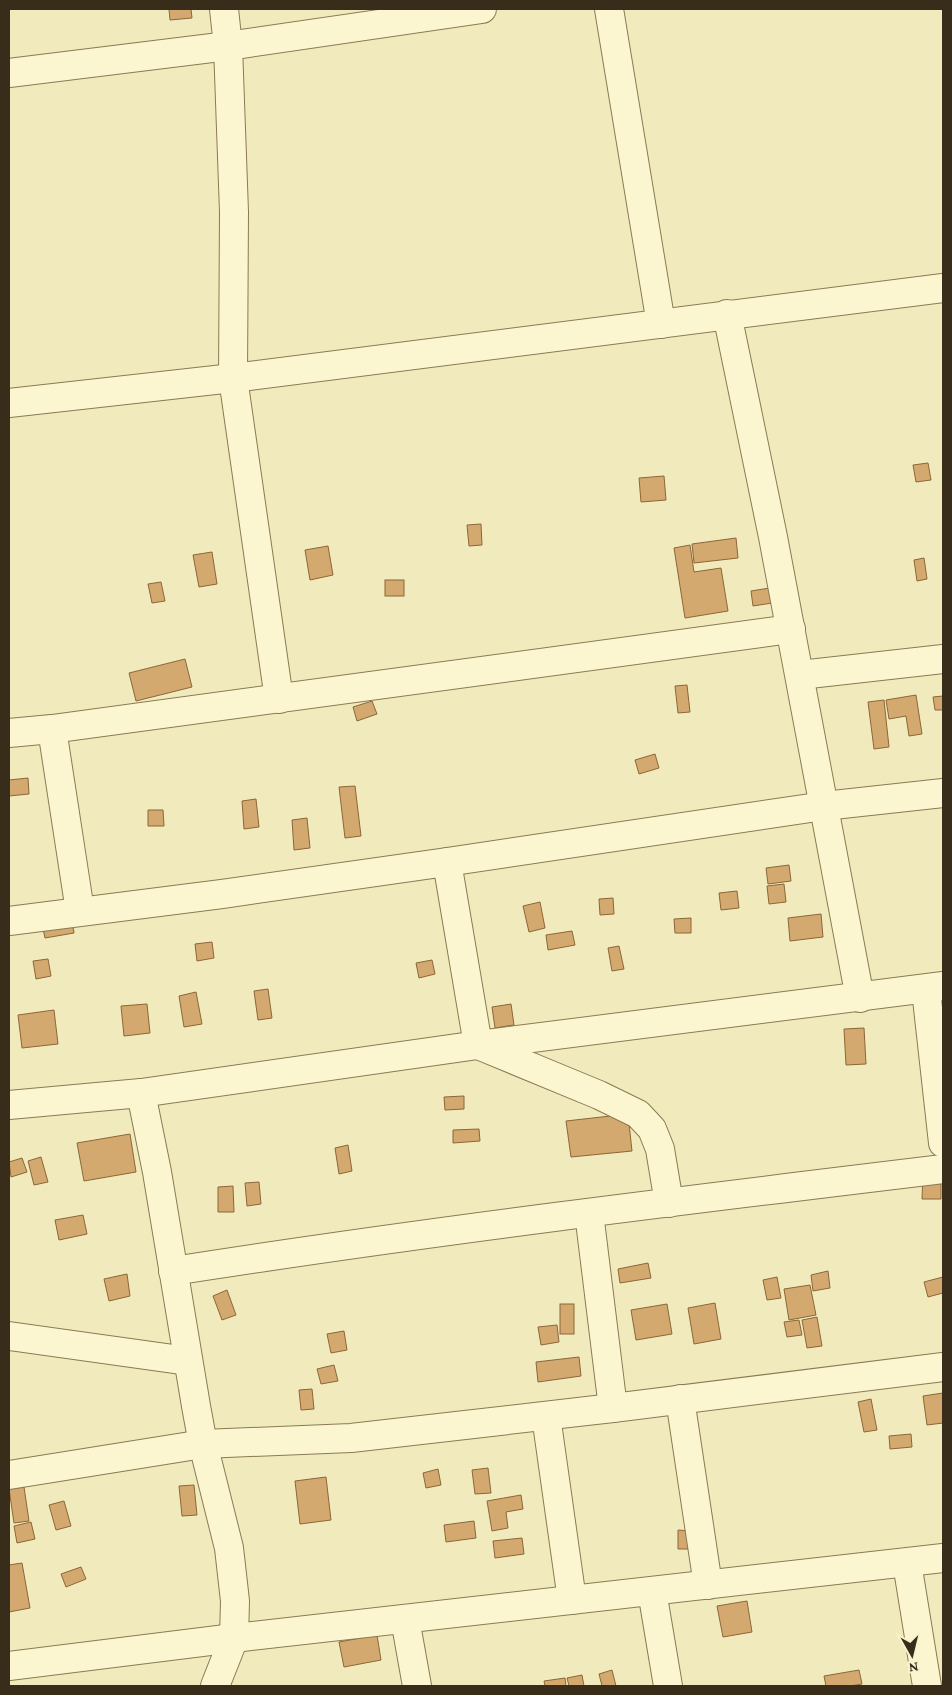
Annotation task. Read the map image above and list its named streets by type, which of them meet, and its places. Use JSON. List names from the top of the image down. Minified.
{"north":"bottom"}
